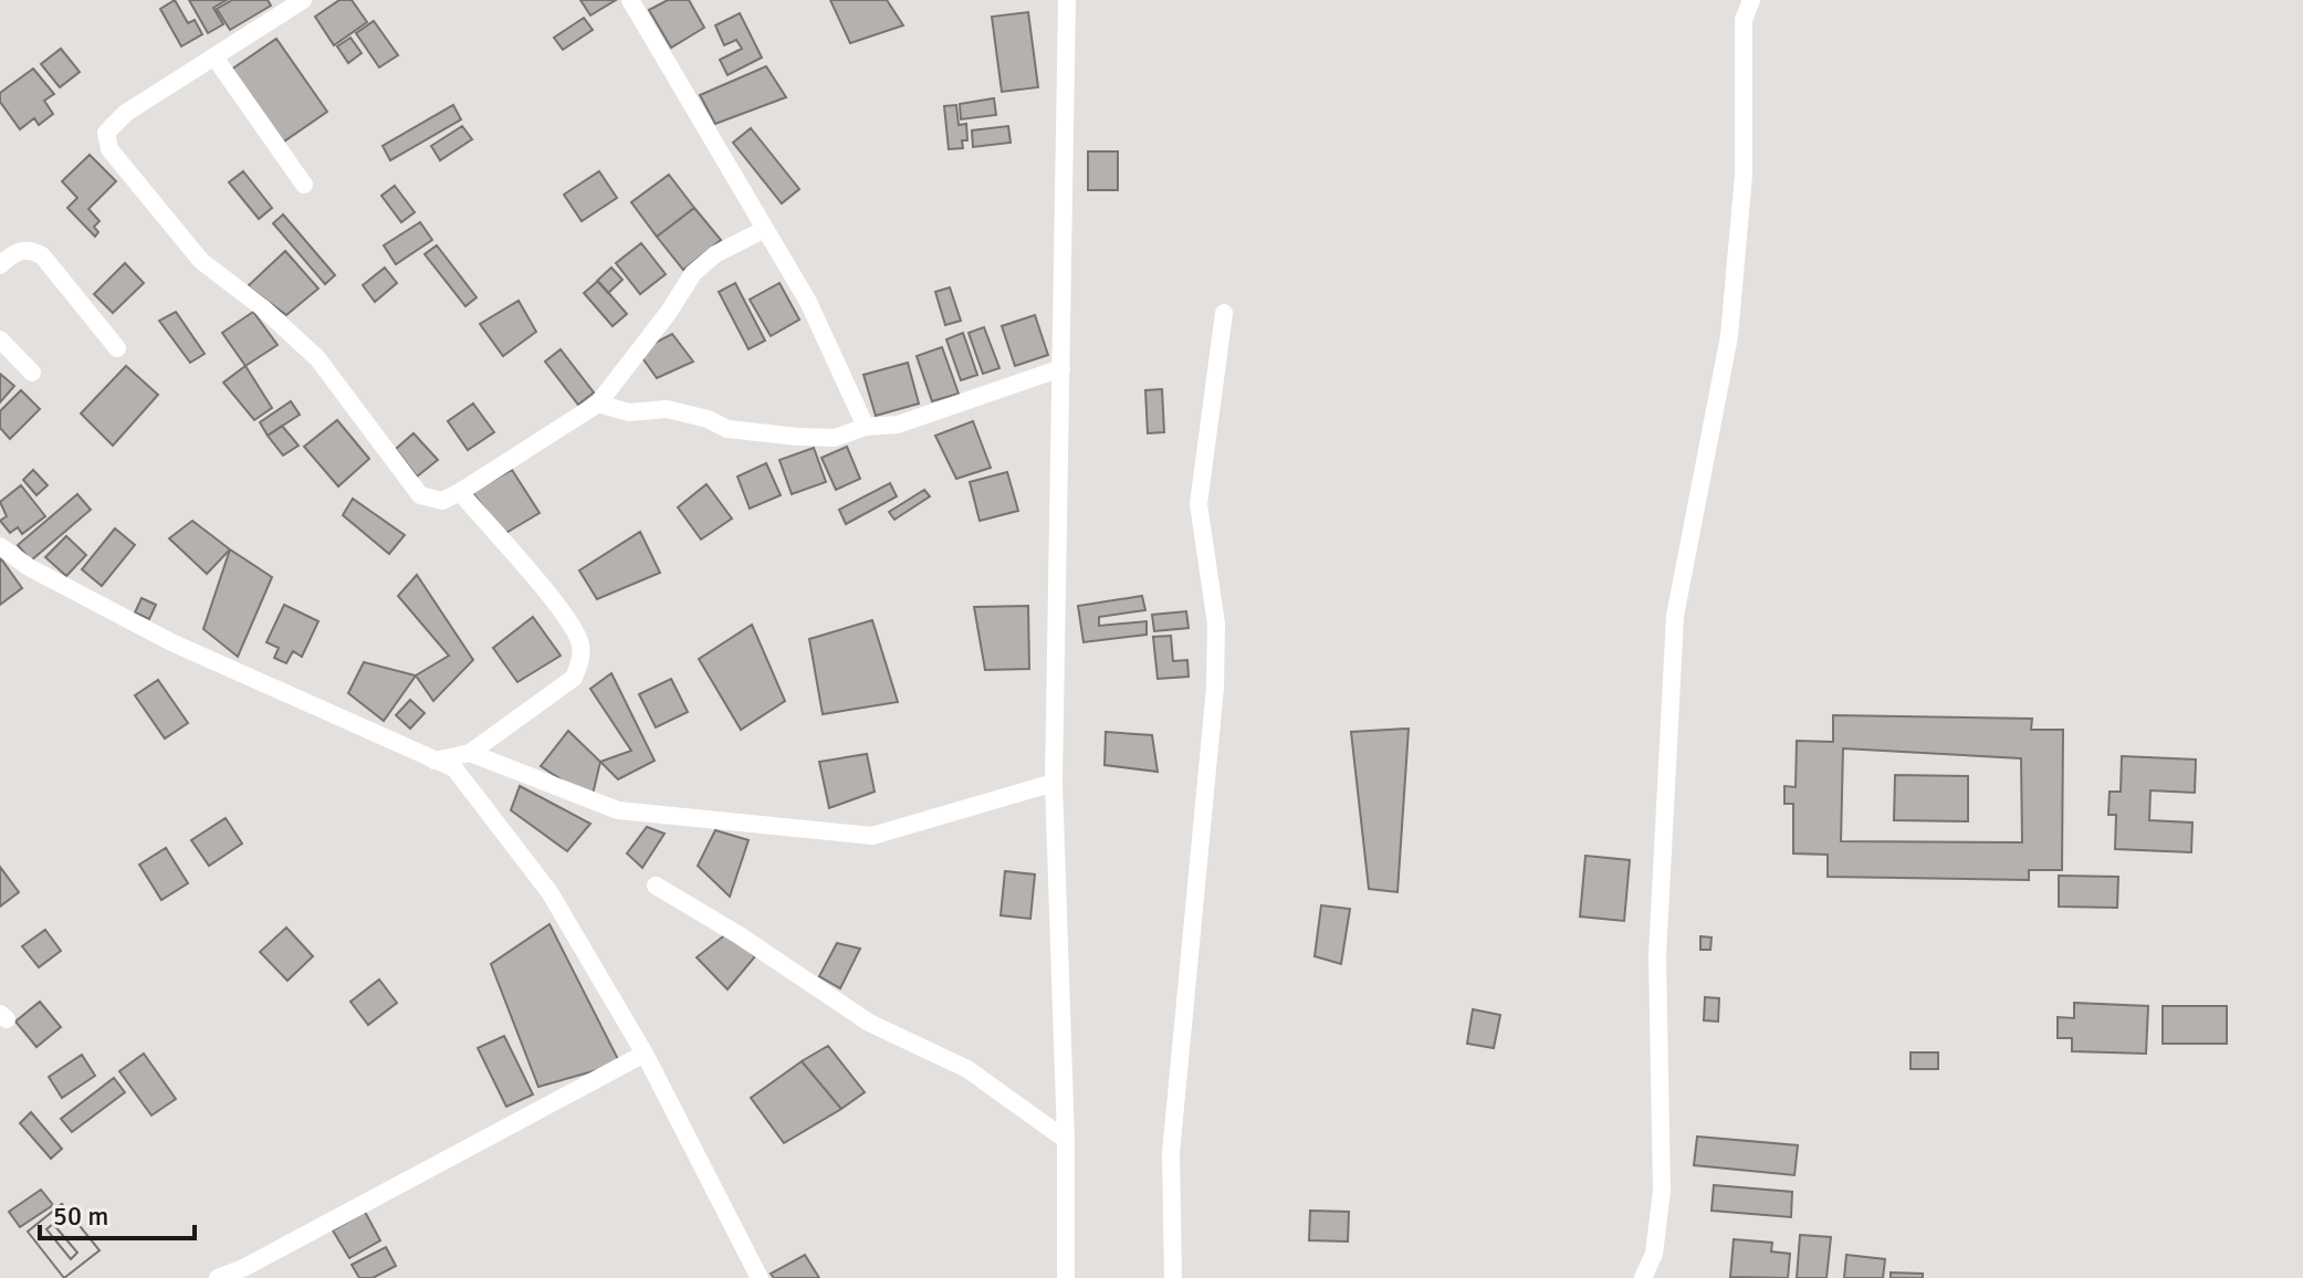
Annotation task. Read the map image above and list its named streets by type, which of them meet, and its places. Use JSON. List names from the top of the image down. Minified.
{"scale_bar":"50 m"}
